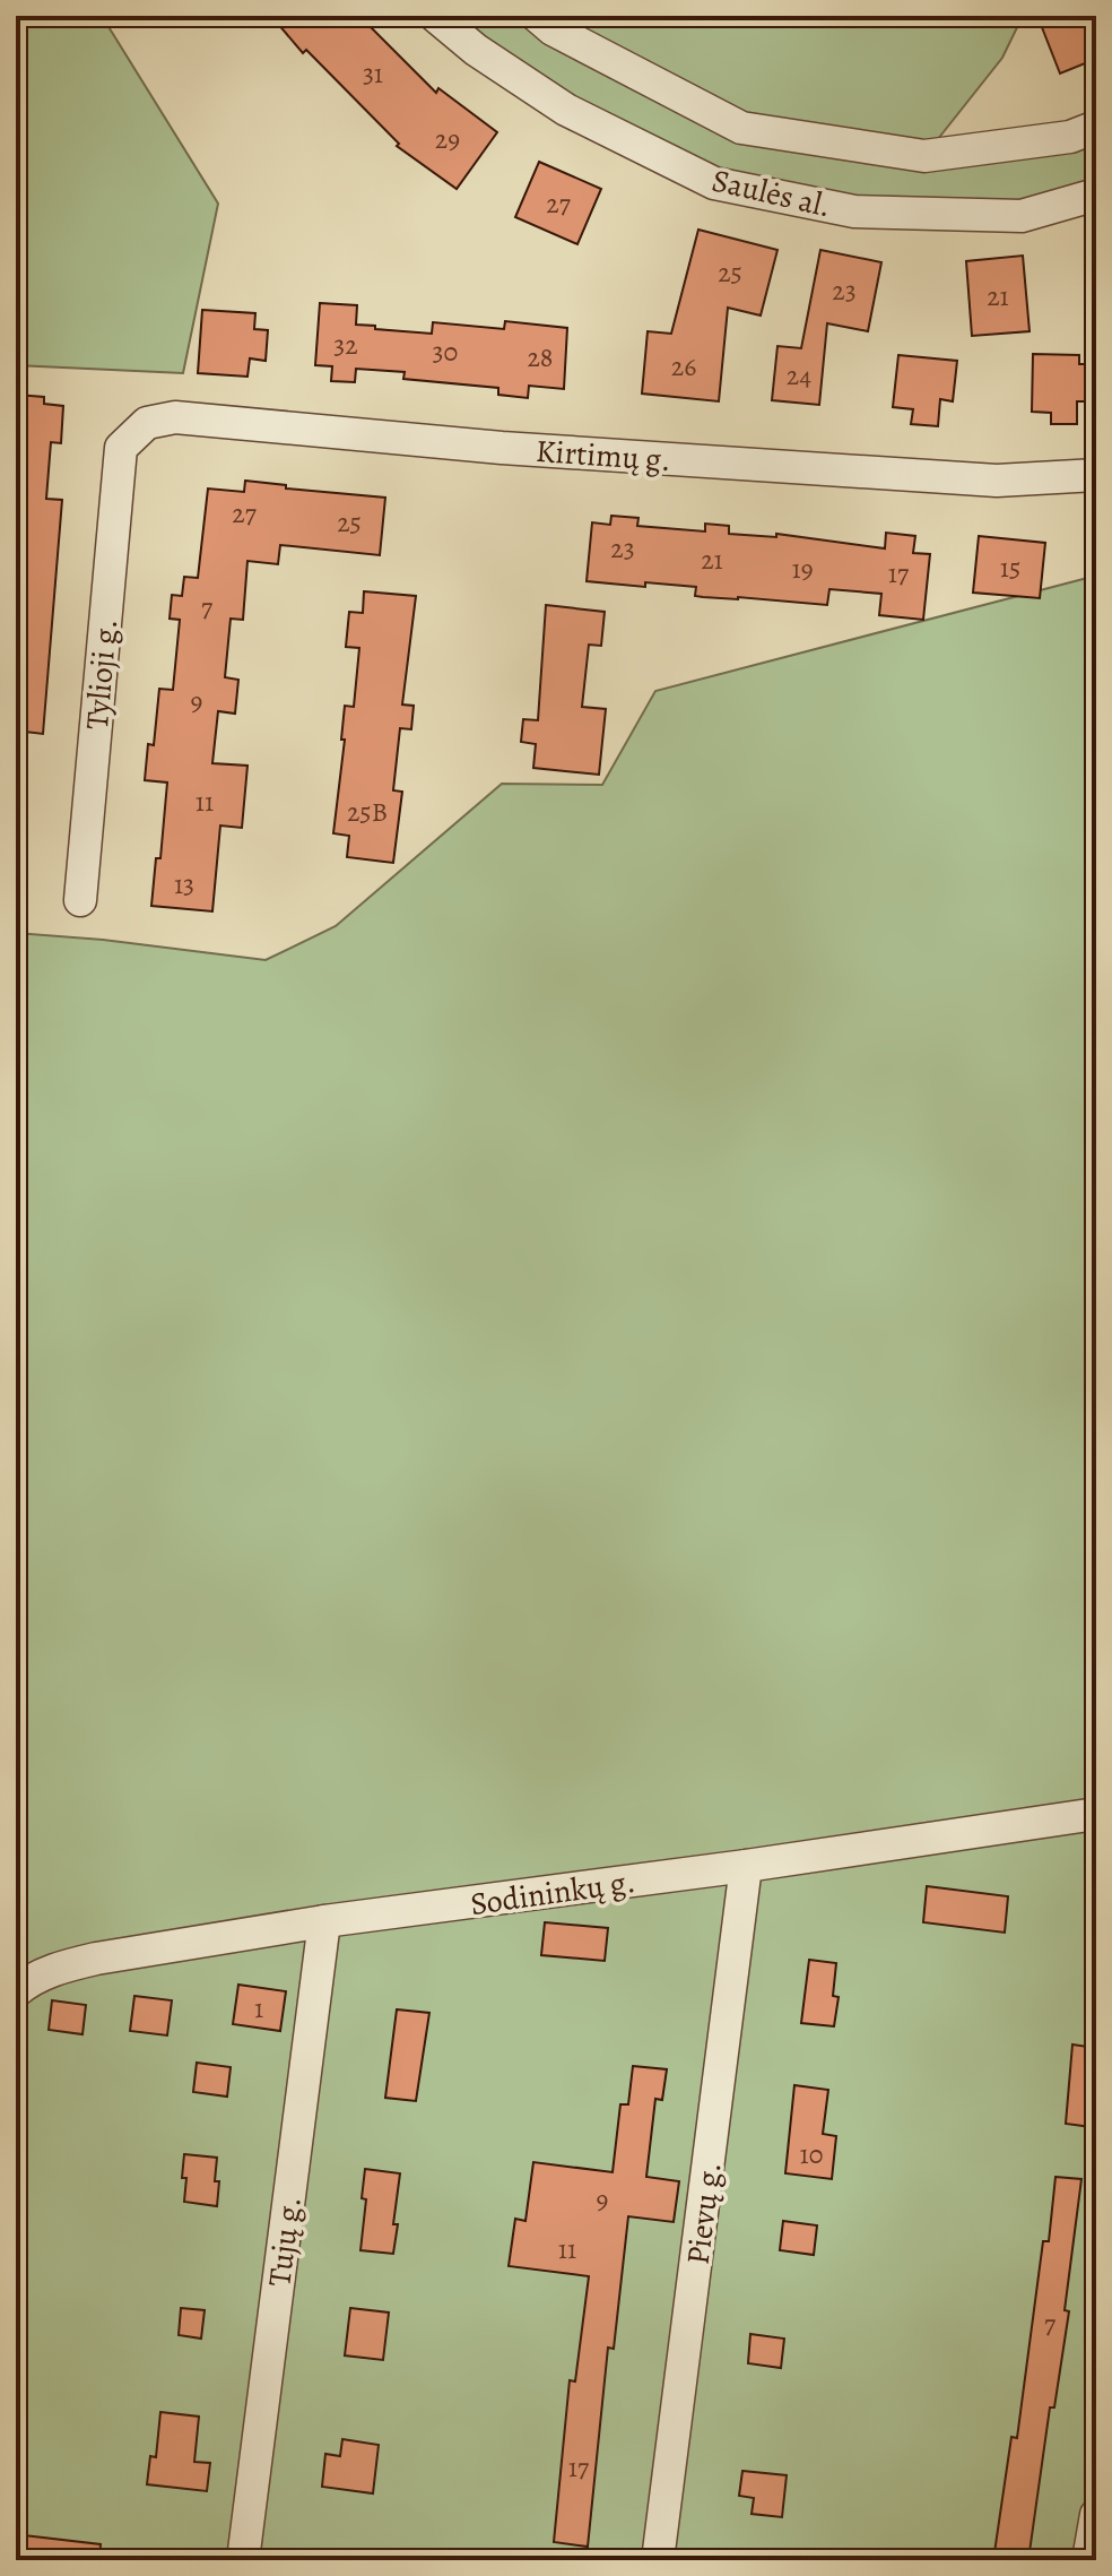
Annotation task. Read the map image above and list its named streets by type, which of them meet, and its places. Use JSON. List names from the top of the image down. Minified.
{"streets":{"street":["Saulės al.","Kirtimų g.","Tylioji g.","Sodininkų g.","Pievų g.","Tujų g."]},"crossings":[["Kirtimų g.","Tylioji g."],["Sodininkų g.","Pievų g."],["Sodininkų g.","Tujų g."]],"house_numbers":["31","29","27","25","23","21","32","30","28","26","24","27","25","23","21","15","19","17","7","9","11","25B","13","1","10","9","11","7","17"]}
